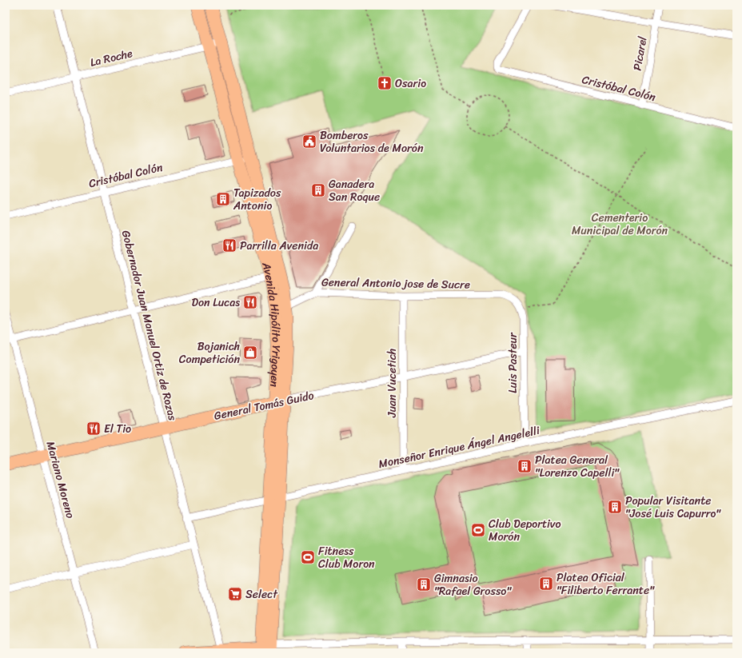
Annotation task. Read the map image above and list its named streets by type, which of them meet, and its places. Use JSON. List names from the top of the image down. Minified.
{"streets":{"main road":["Avenida Hipólito Yrigoyen","General Tomás Guido"],"street":["Picarel","La Roche","Cristóbal Colón","General Antonio jose de Sucre","Gobernador Juan Manuel Ortiz de Rozas","Luis Pasteur","Juan Vucetich","Monseñor Enrique Ángel Angelelli","Mariano Moreno"]},"crossings":[["Picarel","Cristóbal Colón"],["La Roche","Avenida Hipólito Yrigoyen"],["La Roche","Gobernador Juan Manuel Ortiz de Rozas"],["Cristóbal Colón","Avenida Hipólito Yrigoyen"],["Cristóbal Colón","Gobernador Juan Manuel Ortiz de Rozas"],["General Antonio jose de Sucre","Avenida Hipólito Yrigoyen"],["General Antonio jose de Sucre","Luis Pasteur"],["General Antonio jose de Sucre","Juan Vucetich"],["Avenida Hipólito Yrigoyen","General Tomás Guido"],["Avenida Hipólito Yrigoyen","Monseñor Enrique Ángel Angelelli"],["Gobernador Juan Manuel Ortiz de Rozas","General Tomás Guido"],["Gobernador Juan Manuel Ortiz de Rozas","Monseñor Enrique Ángel Angelelli"],["Luis Pasteur","General Tomás Guido"],["Luis Pasteur","Monseñor Enrique Ángel Angelelli"],["Juan Vucetich","General Tomás Guido"],["Juan Vucetich","Monseñor Enrique Ángel Angelelli"],["General Tomás Guido","Mariano Moreno"]],"parks":["Cementerio Municipal de Morón"],"places":{"church":["Osario"],"public building":["Bomberos Voluntarios de Morón"],"building":["Ganadera San Roque","Tapizados Antonio","Platea General \"Lorenzo Capelli\"","Popular Visitante \"José Luis Capurro\"","Platea Oficial \"Filiberto Ferrante\"","Gimnasio \"Rafael Grosso\""],"restaurant":["Parrilla Avenida","Don Lucas","El Tio"],"shop":["Bojanich Competición"],"sports":["Club Deportivo Morón","Fitness Club Moron"],"supermarket":["Select"]}}
